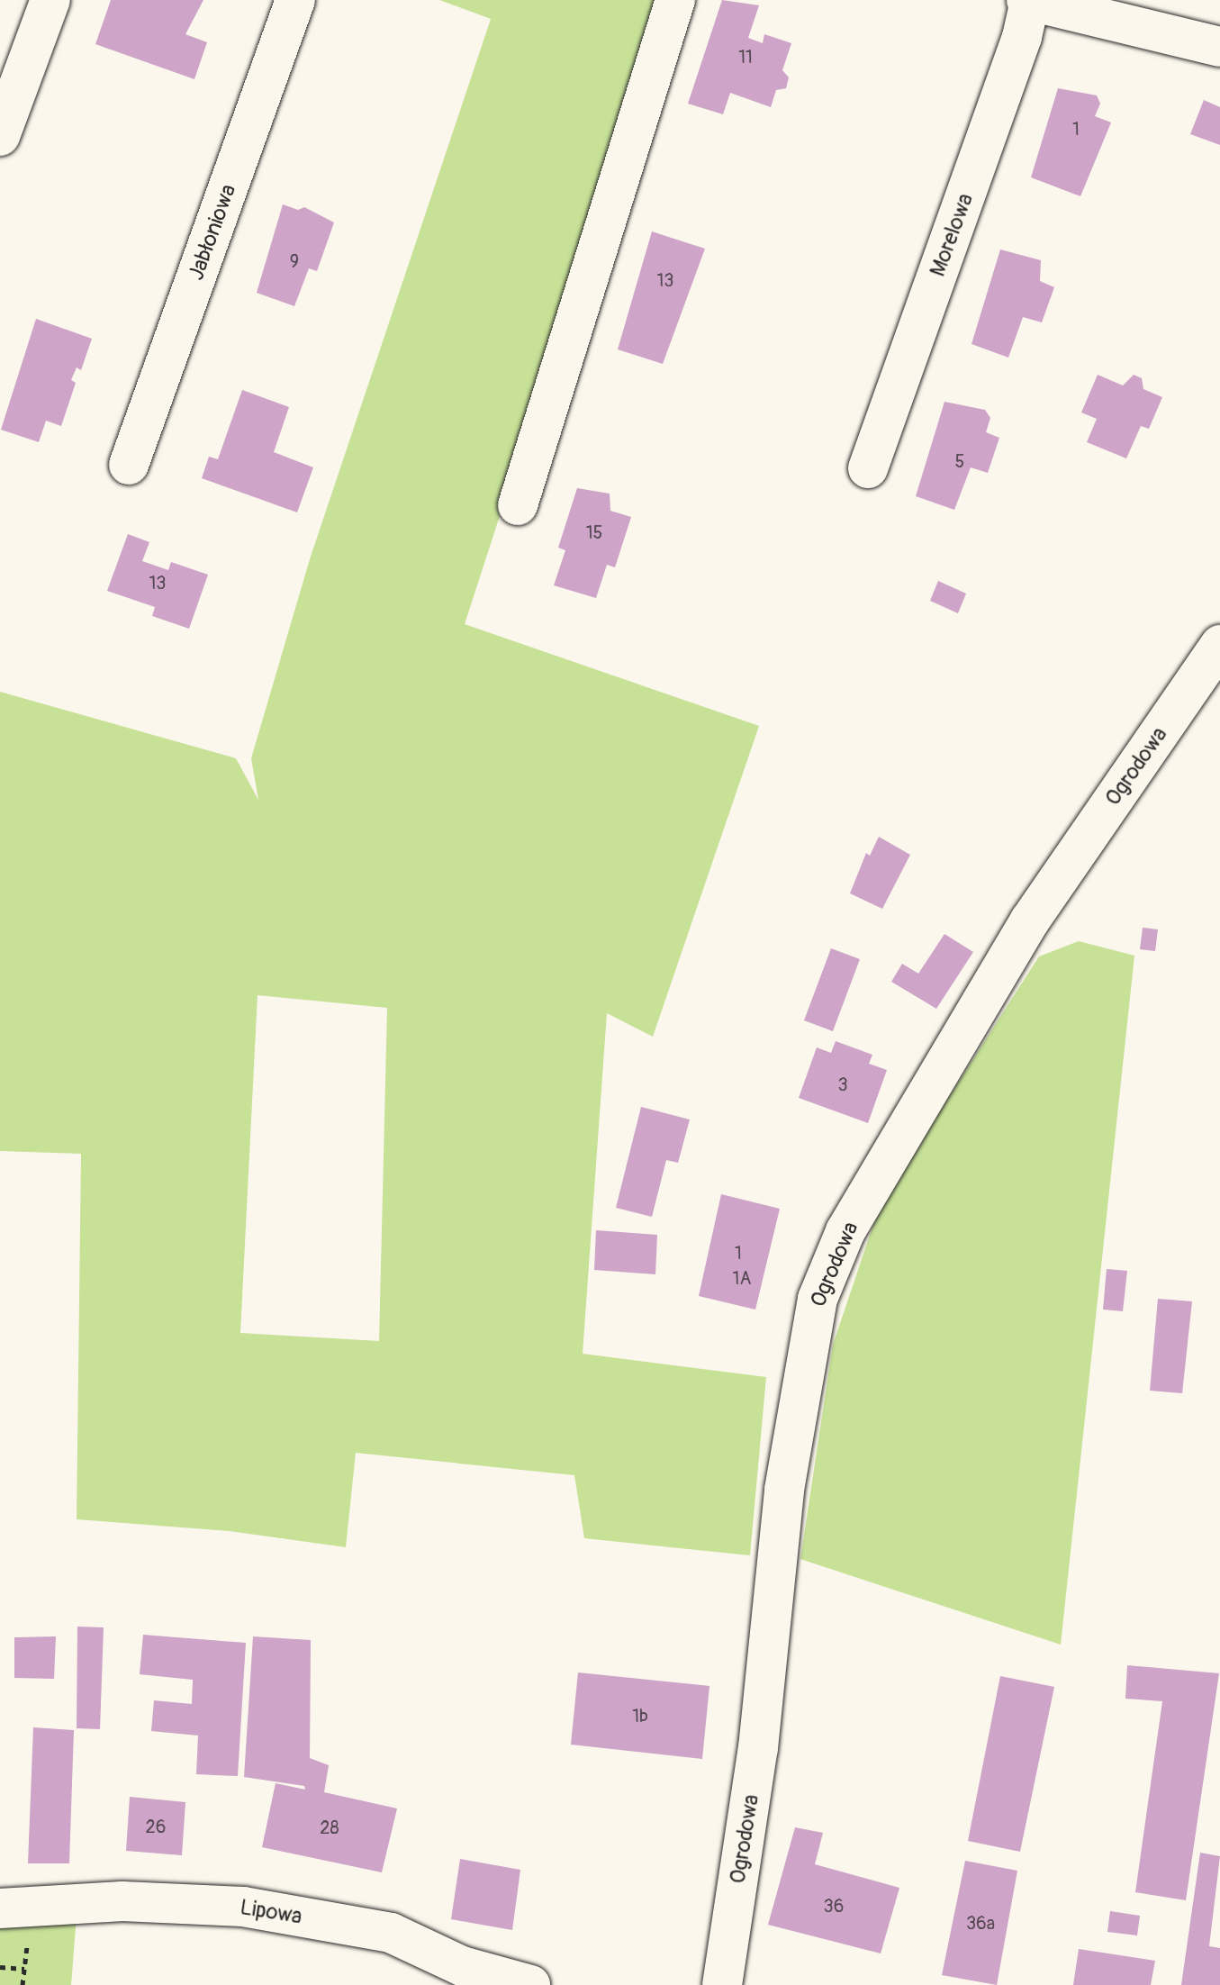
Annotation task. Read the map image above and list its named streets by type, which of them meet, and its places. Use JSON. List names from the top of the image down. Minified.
{"streets":{"street":["Jabłoniowa","Morelowa","Ogrodowa","Lipowa"]},"house_numbers":["11","1","9","13","5","15","13","3","1","1A","1b","26","28","36","36a"]}
